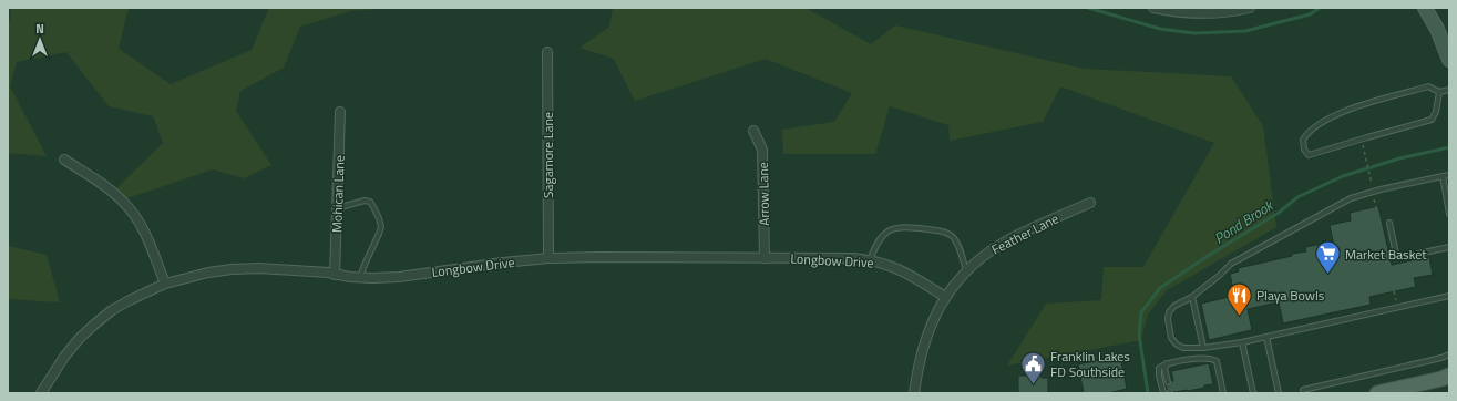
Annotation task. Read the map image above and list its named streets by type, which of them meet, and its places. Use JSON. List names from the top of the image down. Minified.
{"streets":{"street":["Sagamore Lane","Mohican Lane","Arrow Lane","Feather Lane","Longbow Drive"]},"crossings":[["Sagamore Lane","Longbow Drive"],["Mohican Lane","Longbow Drive"],["Arrow Lane","Longbow Drive"],["Feather Lane","Longbow Drive"]],"water":["Pond Brook"],"places":{"supermarket":["Market Basket"],"restaurant":["Playa Bowls"],"public building":["Franklin Lakes FD Southside"]},"north":"top"}
